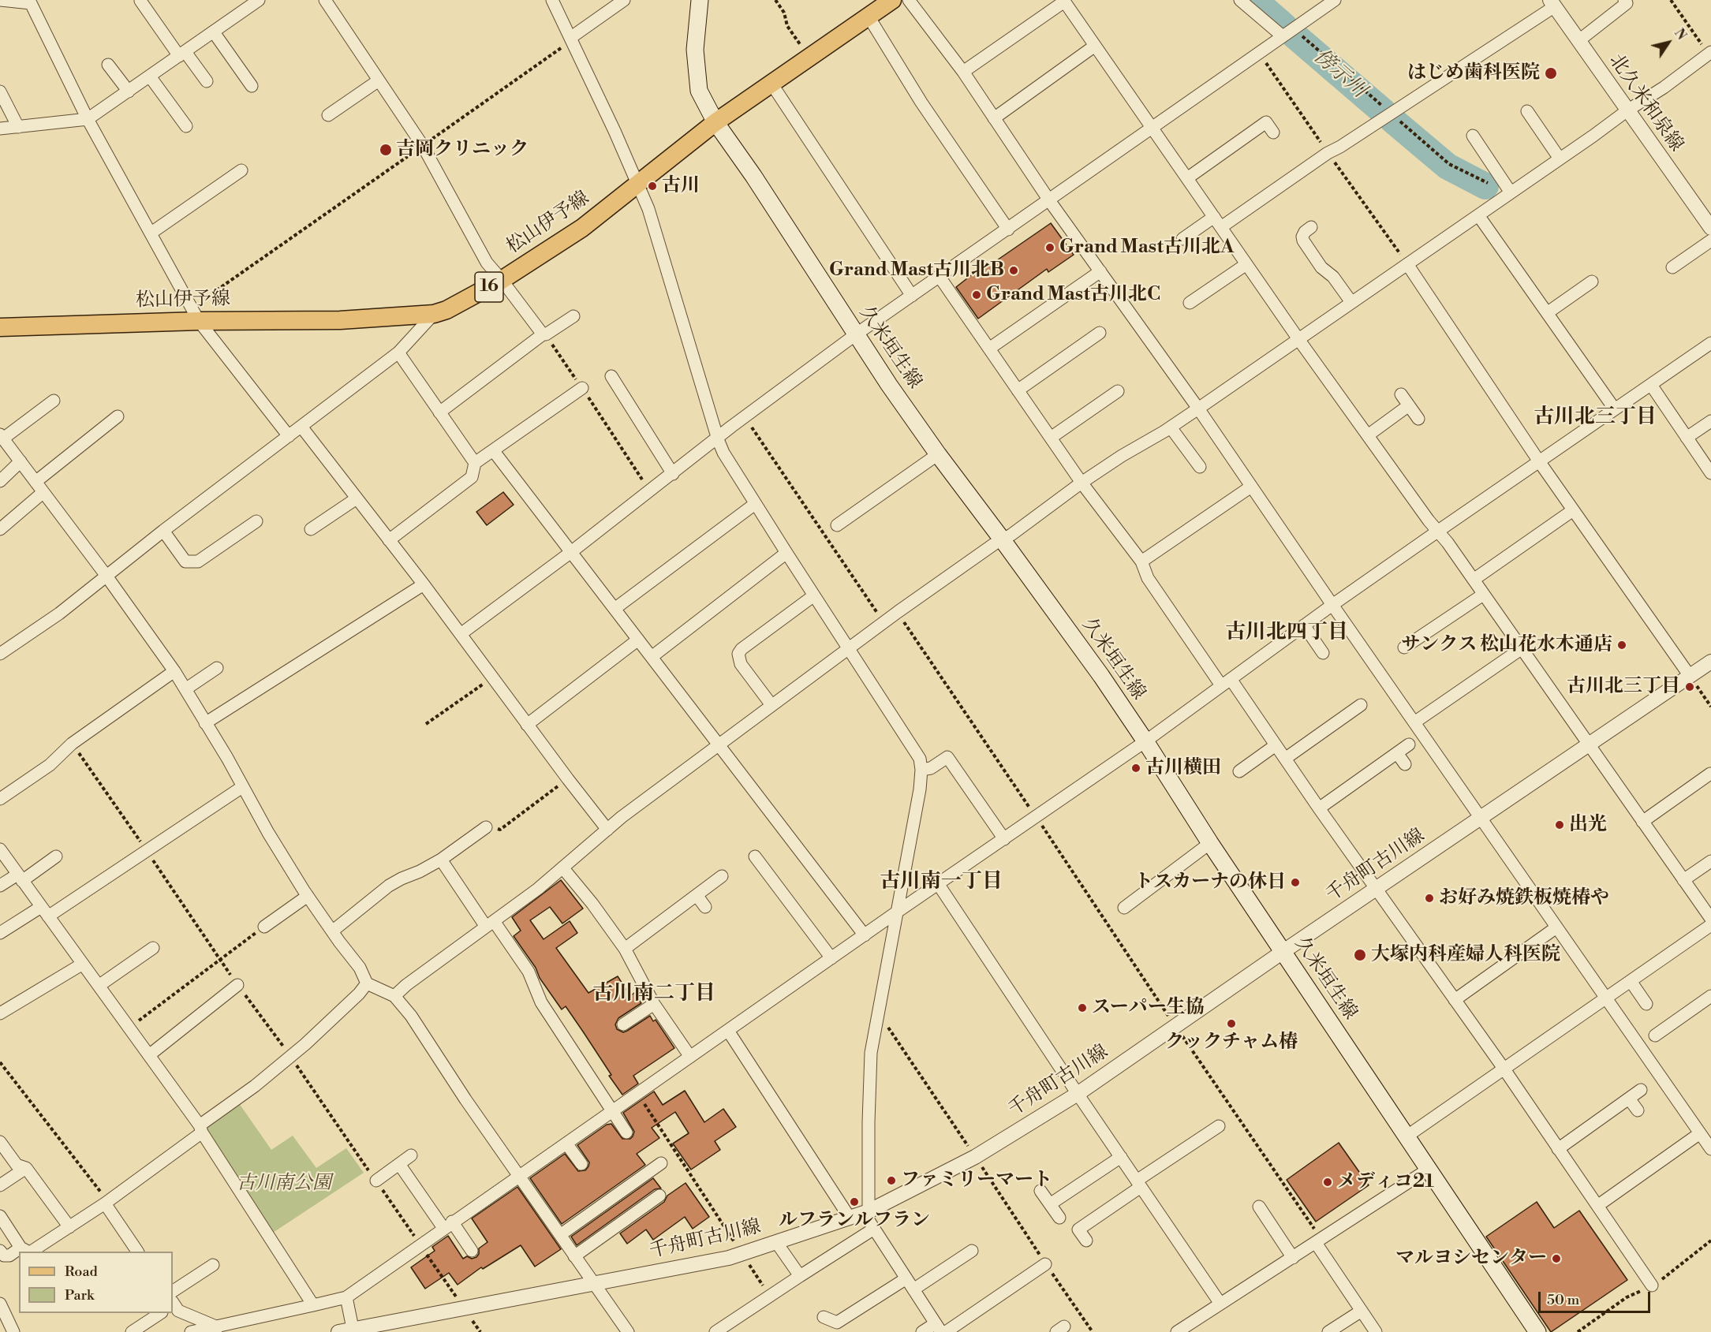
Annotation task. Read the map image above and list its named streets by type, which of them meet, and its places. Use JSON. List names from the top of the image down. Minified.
{"streets":{"main road":["松山伊予線","16","久米垣生線"],"street":["北久米和泉線","千舟町古川線"]},"crossings":[["松山伊予線","久米垣生線"],["久米垣生線","千舟町古川線"]],"districts":["古川北三丁目","古川北四丁目","古川南一丁目","古川南二丁目"],"water":["傍示川"],"parks":["古川南公園"],"places":["はじめ歯科医院","吉岡クリニック","古川","Grand Mast古川北A","Grand Mast古川北B","Grand Mast古川北C","サンクス 松山花水木通店","古川北三丁目","古川横田","出光","トスカーナの休日","お好み焼鉄板焼椿や","大塚内科産婦人科医院","スーパー生協","クックチャム椿","ファミリーマート","メディコ21","ルフランルフラン","マルヨシセンター"],"legend":["Road","Park"],"scale_bar":"50 m","north":"top right"}
